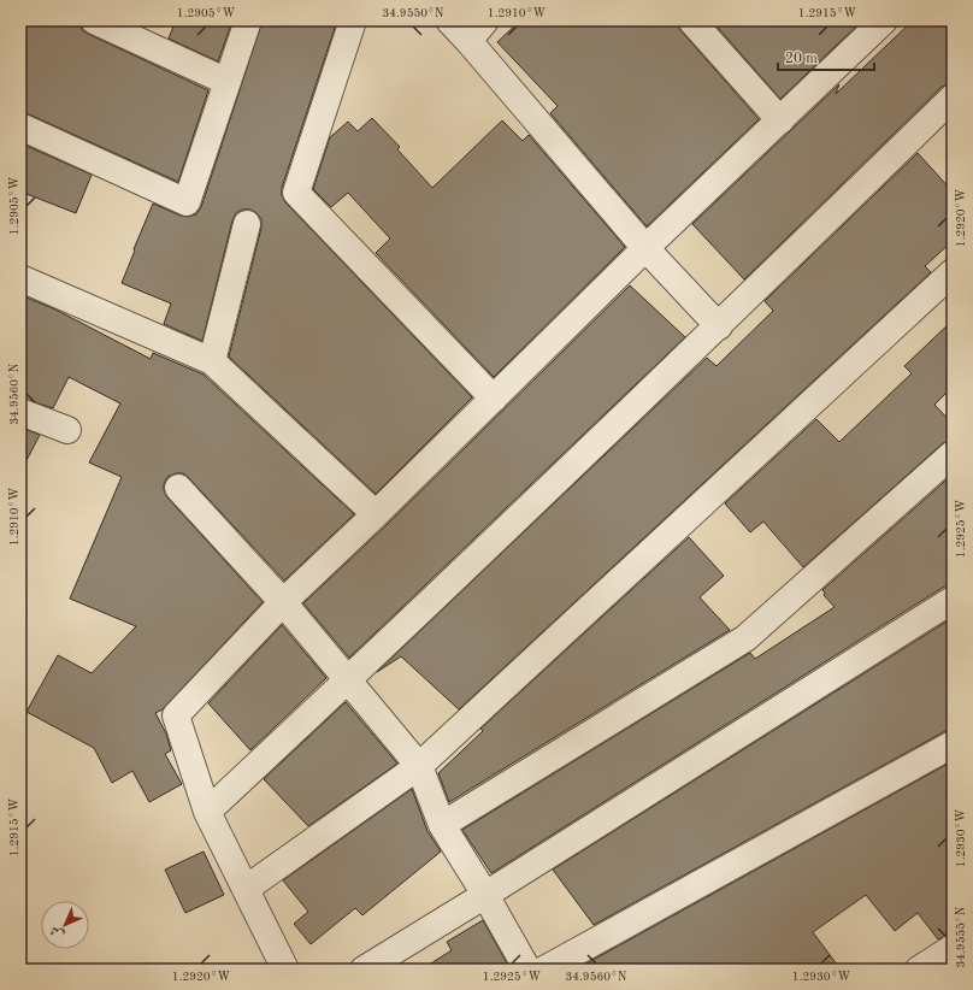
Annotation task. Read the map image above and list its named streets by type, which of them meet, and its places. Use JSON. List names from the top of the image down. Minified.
{"scale_bar":"20 m","north":"bottom left","coordinates":["1.2905°W","34.9550°N","1.2910°W","1.2915°W","1.2920°W","34.9560°N","1.2925°W","1.2930°W","34.9555°N"]}
